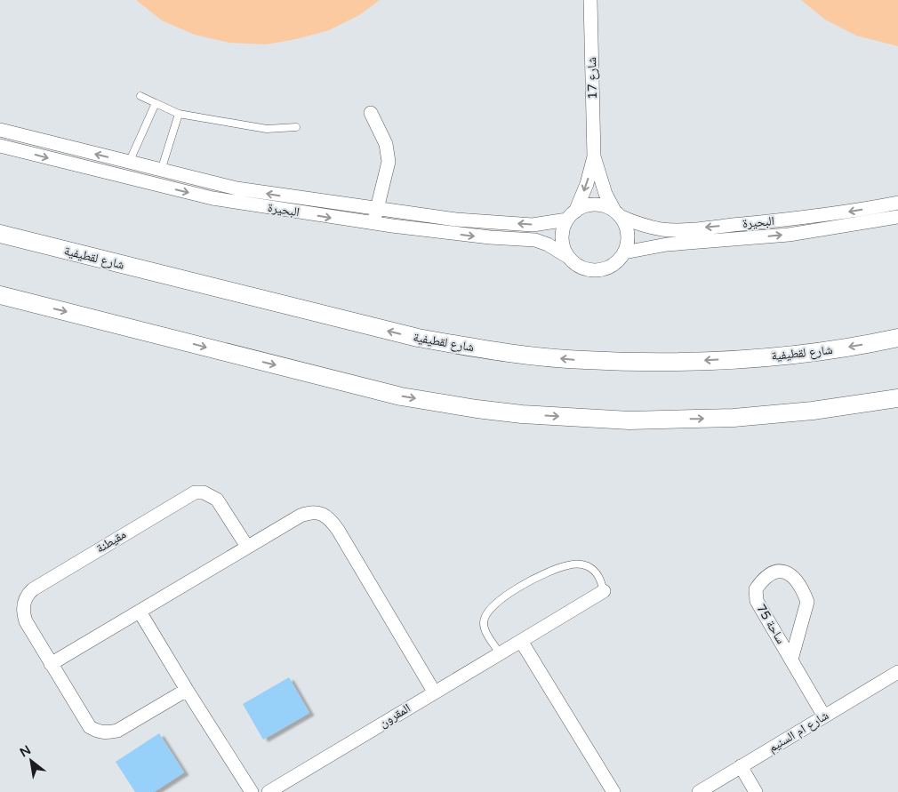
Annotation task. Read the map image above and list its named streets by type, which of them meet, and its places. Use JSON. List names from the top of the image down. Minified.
{"streets":{"street":["شارع 17","البحيرة","شارع لقطيفية","مقيطنة","ساحة 75","المقرون","شارع ام السنيم"]},"crossings":[["شارع 17","البحيرة"],["ساحة 75","شارع ام السنيم"]],"north":"top left"}
